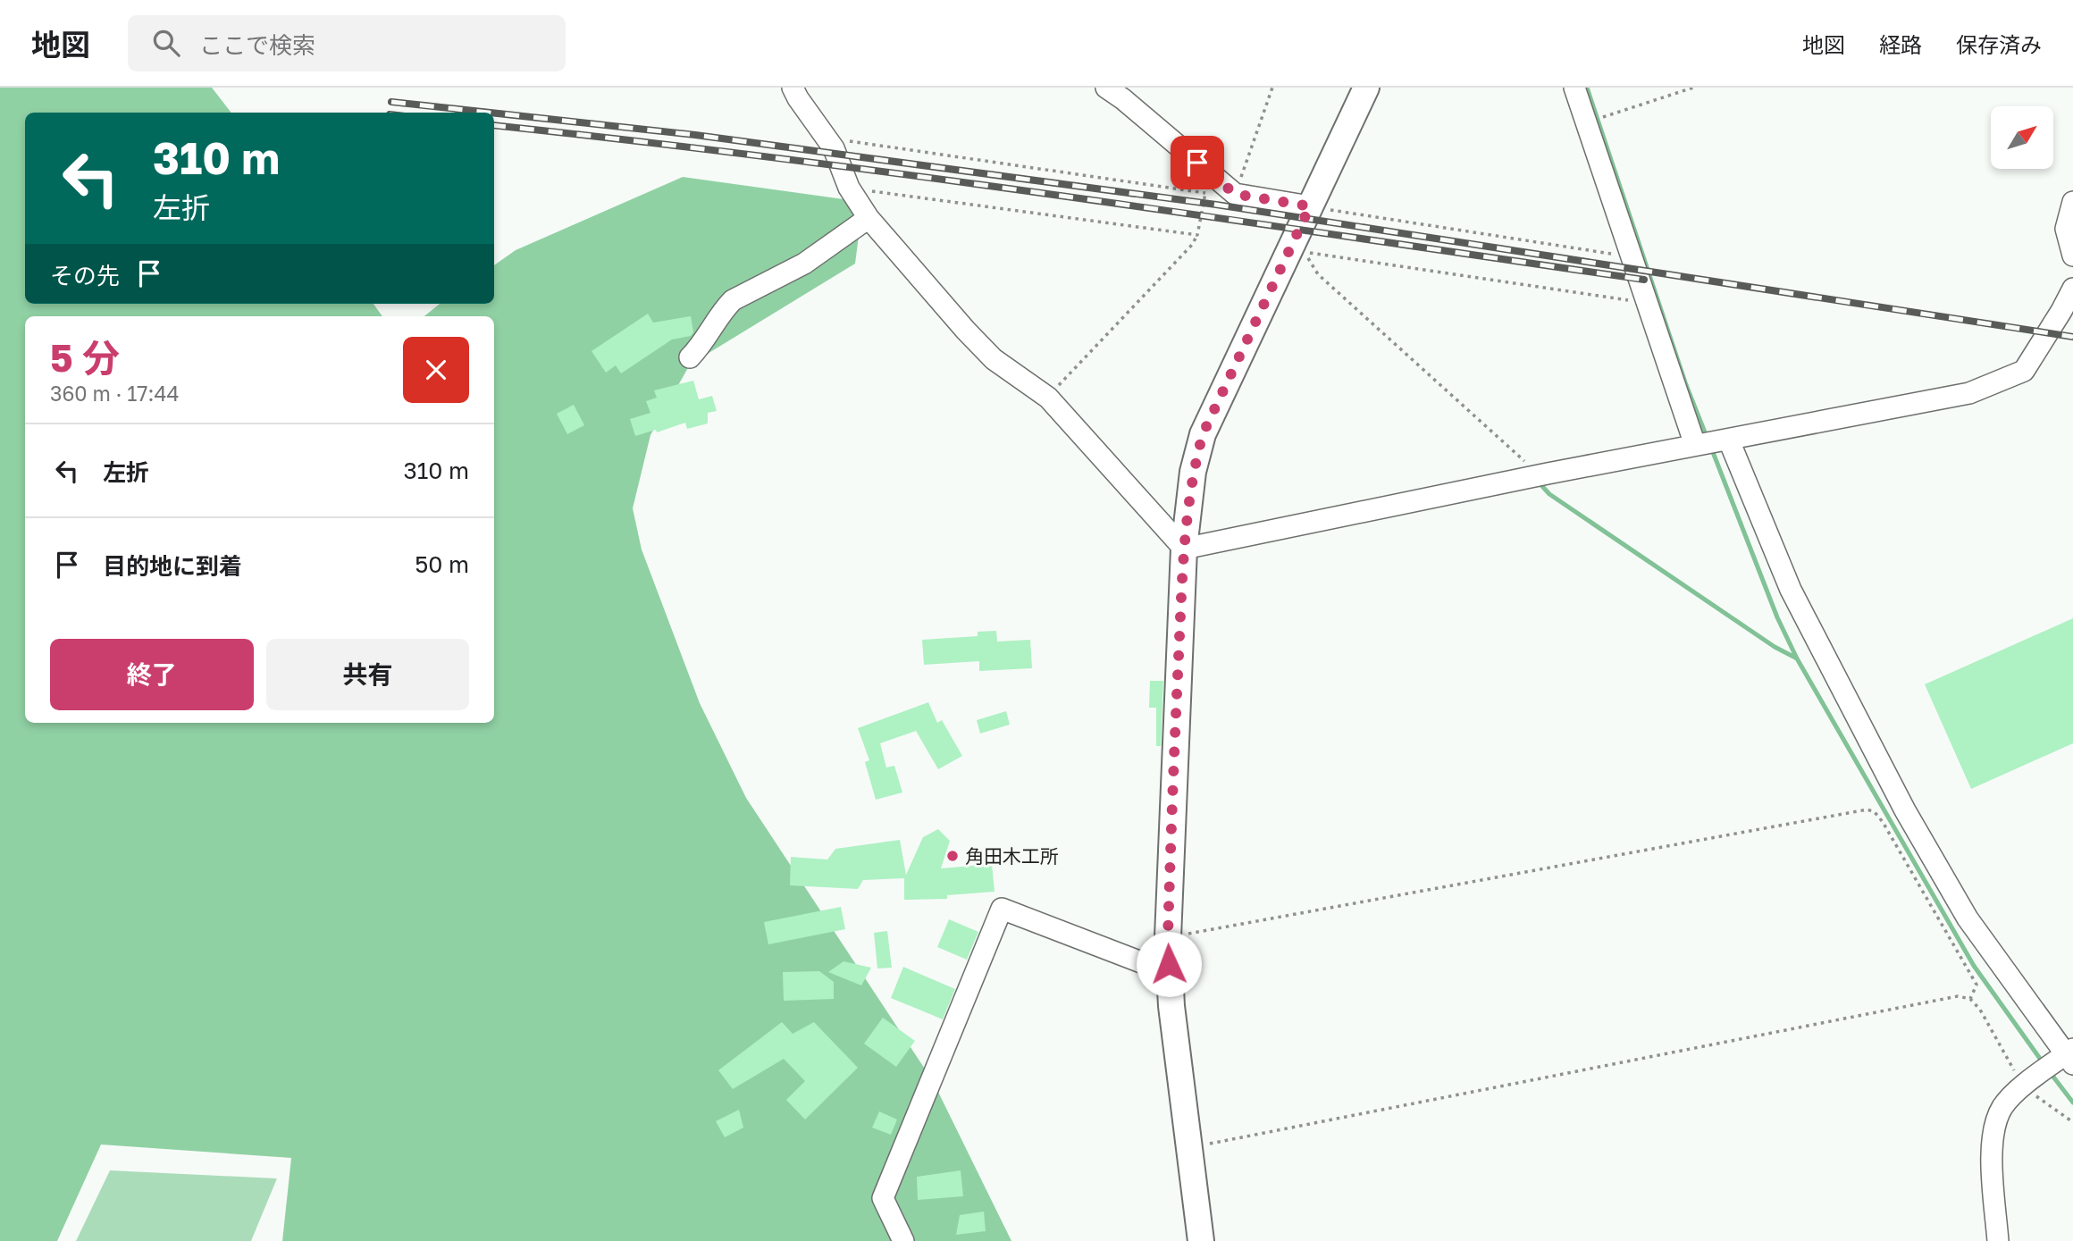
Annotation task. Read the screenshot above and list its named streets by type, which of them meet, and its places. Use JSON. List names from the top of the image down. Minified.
{"places":["角田木工所"],"north":"top right","page":{"header":"地図","search":"ここで検索","nav":["地図","経路","保存済み"],"turn":["310 m","左折"],"then":"その先","heading":["5 分","360 m · 17:44"],"list":[{"name":"左折","value":"310 m"},{"name":"目的地に到着","value":"50 m"}],"buttons":["終了","共有"]}}
